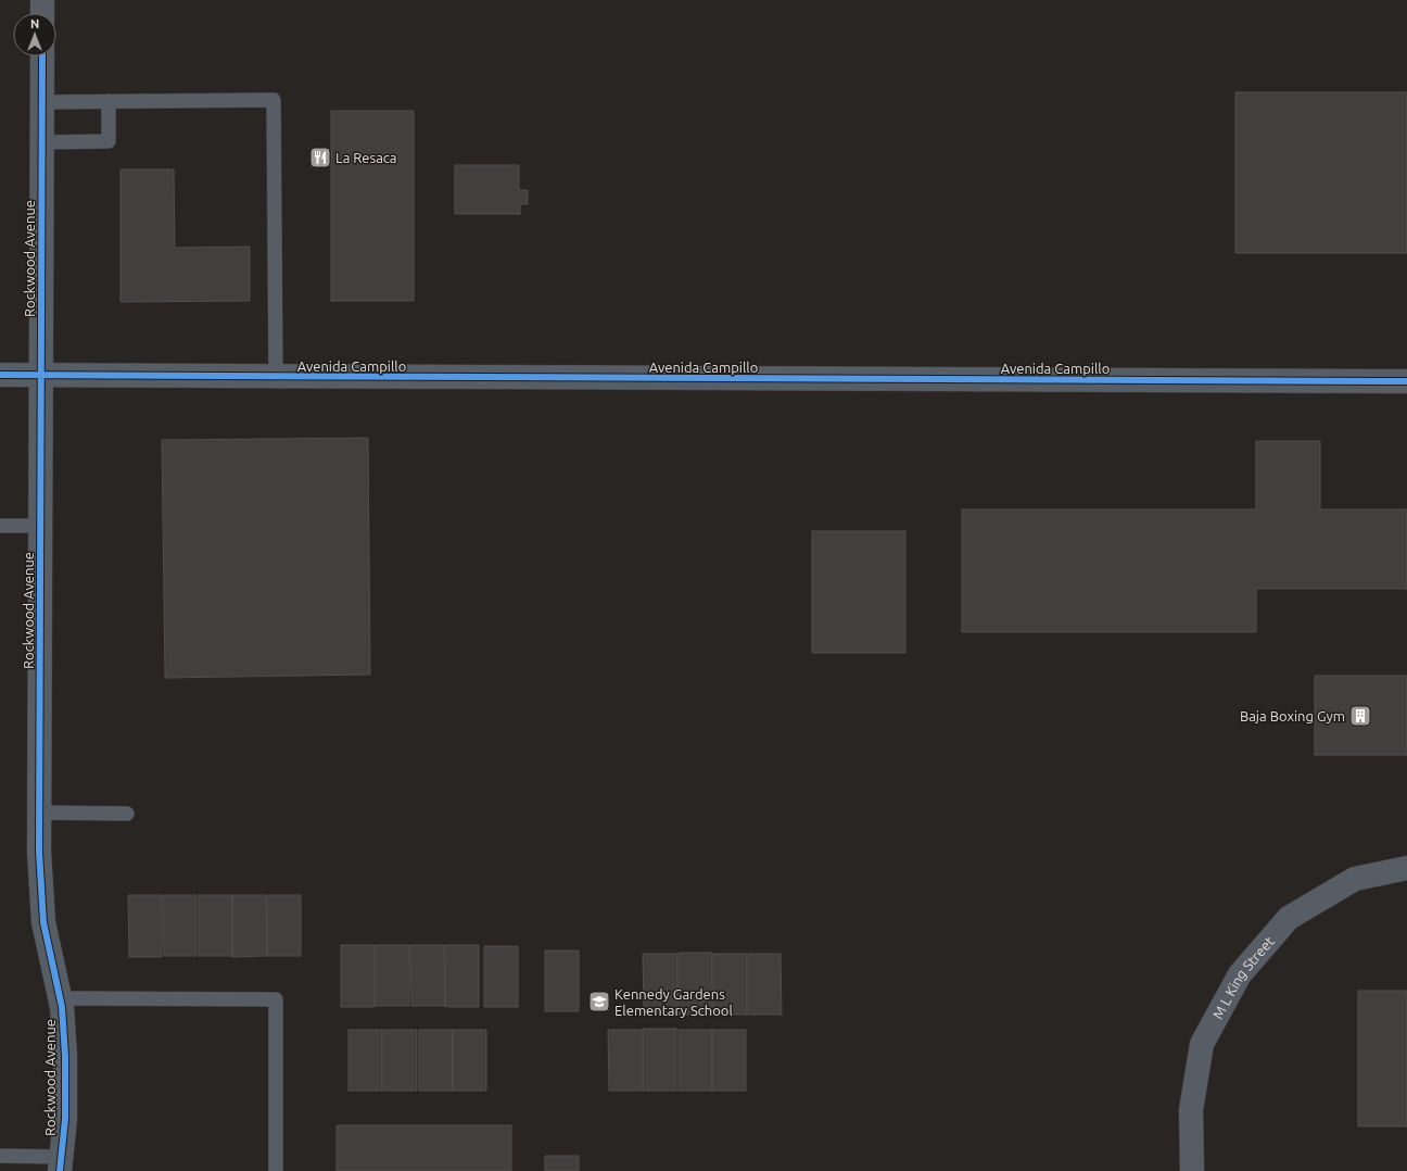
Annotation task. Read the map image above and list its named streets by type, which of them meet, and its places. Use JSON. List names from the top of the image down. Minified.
{"streets":{"street":["Rockwood Avenue","Avenida Campillo","M L King Street"]},"crossings":[["Rockwood Avenue","Avenida Campillo"]],"places":{"restaurant":["La Resaca"],"building":["Baja Boxing Gym"],"school or university":["Kennedy Gardens Elementary School"]},"north":"top"}
